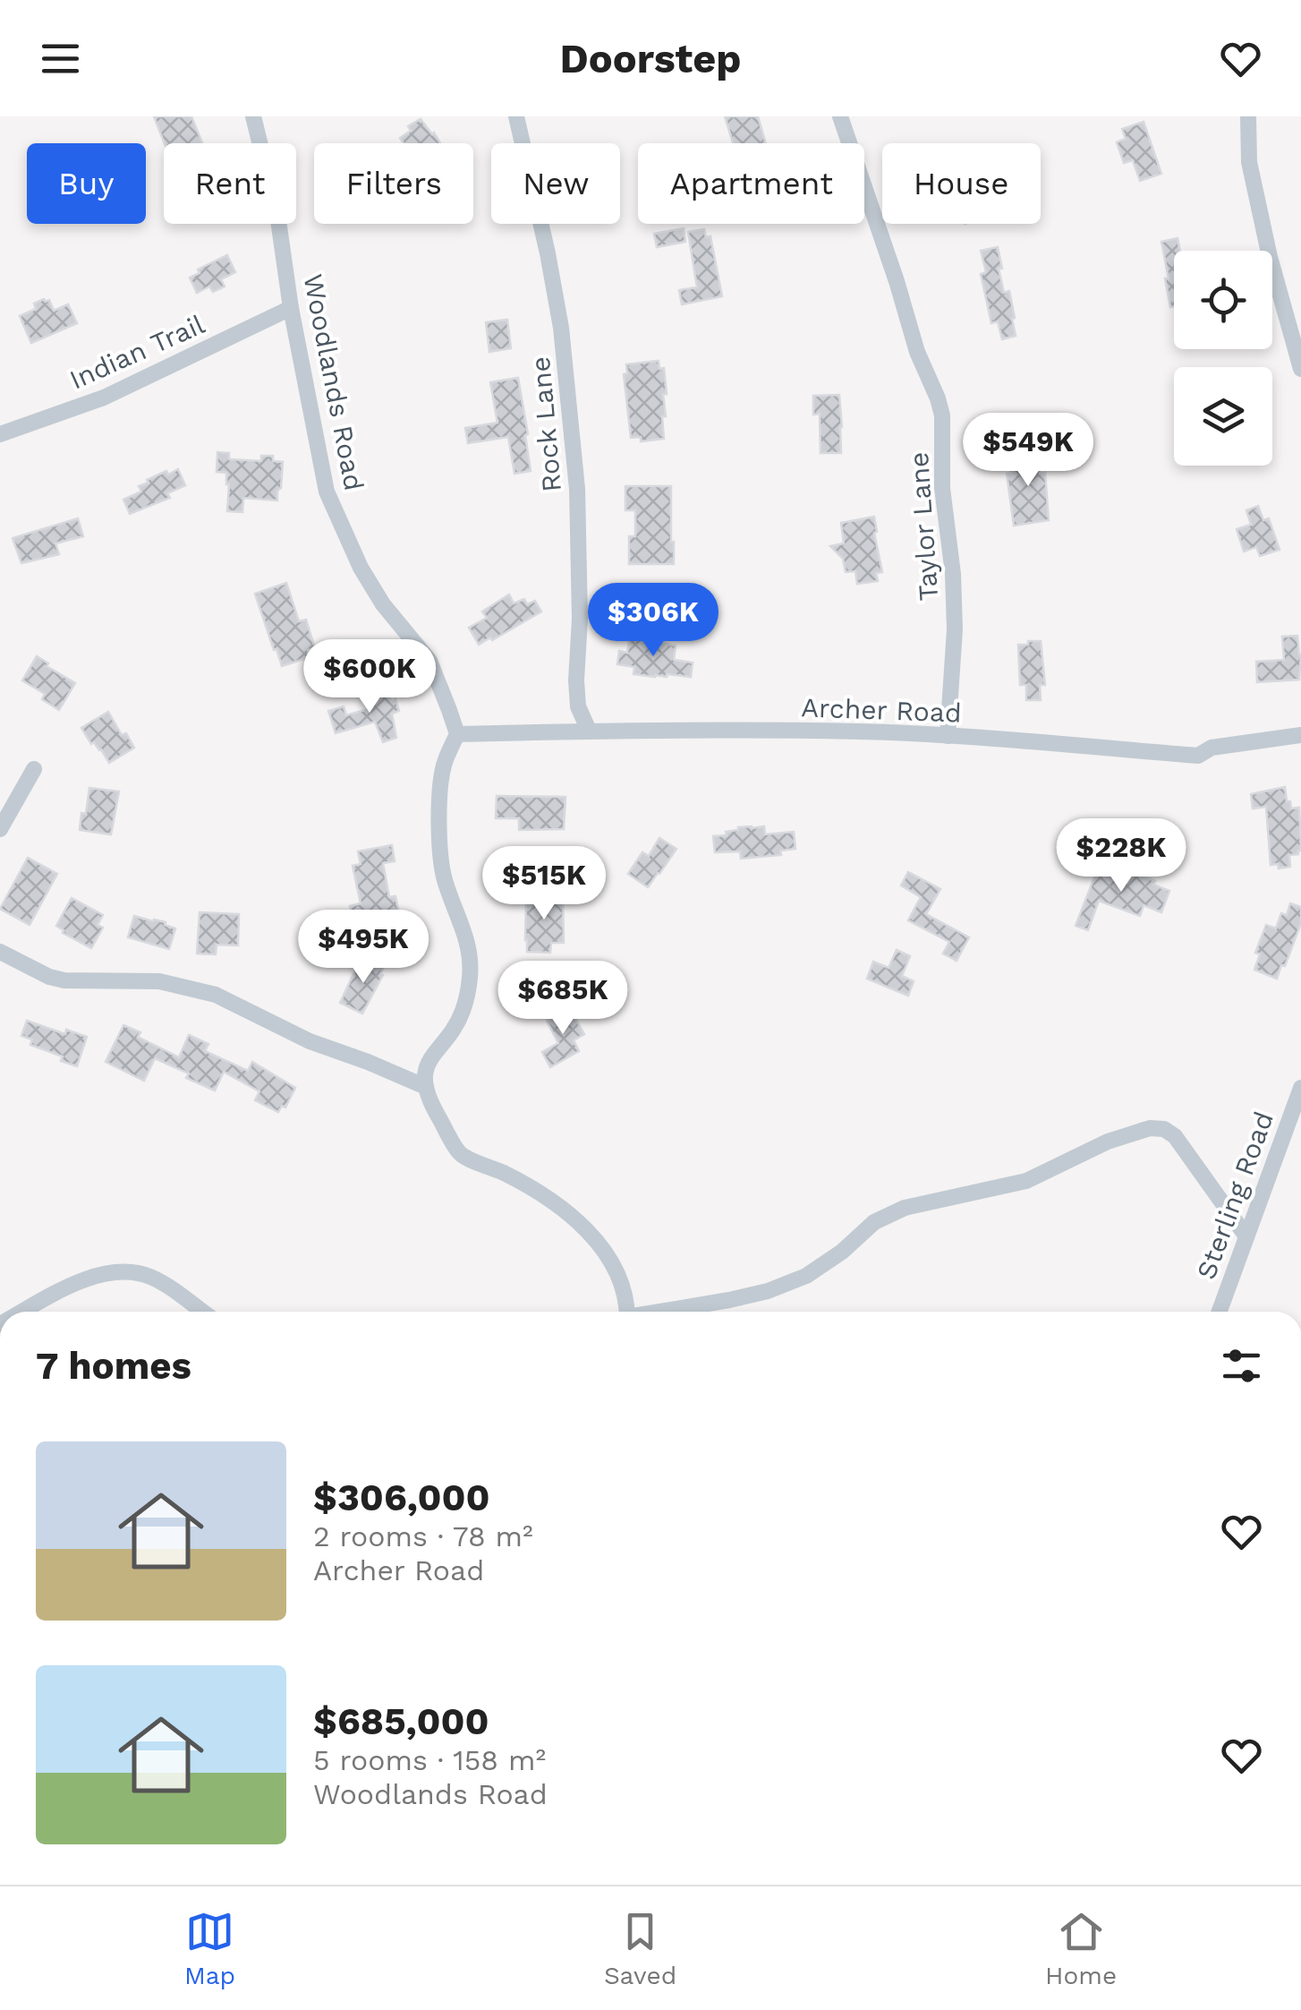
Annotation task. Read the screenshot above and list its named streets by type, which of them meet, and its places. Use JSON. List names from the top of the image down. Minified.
{"streets":{"street":["Indian Trail","Woodlands Road","Rock Lane","Taylor Lane","Archer Road","Sterling Road"]},"crossings":[["Indian Trail","Woodlands Road"],["Woodlands Road","Archer Road"],["Rock Lane","Archer Road"],["Taylor Lane","Archer Road"]],"page":{"header":"Doorstep","chip":["Buy","Rent","Filters","New","Apartment","House"],"price":["$549K","$306K","$600K","$228K","$515K","$495K","$685K"],"heading":"7 homes","list":[{"name":"$306,000","note":"2 rooms · 78 m² · Archer Road"},{"name":"$685,000","note":"5 rooms · 158 m² · Woodlands Road"}],"tabs":["Map","Saved","Home"]}}
